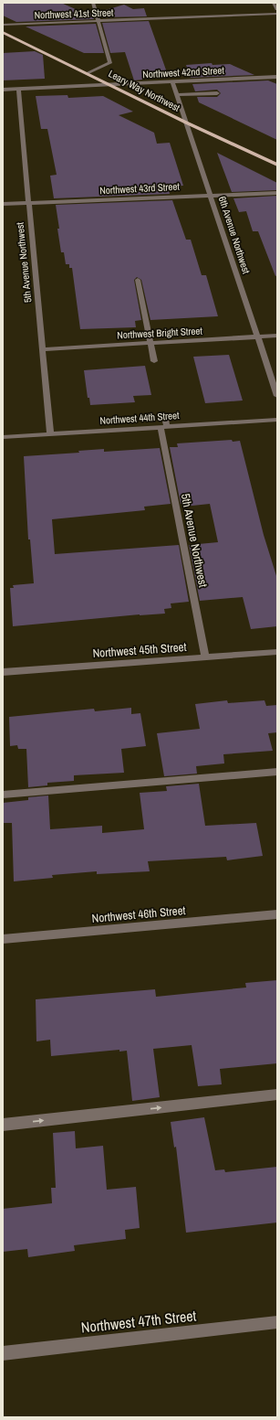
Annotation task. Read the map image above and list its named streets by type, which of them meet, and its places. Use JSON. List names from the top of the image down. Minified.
{"streets":{"main road":["Leary Way Northwest"],"street":["Northwest 41st Street","Northwest 42nd Street","Northwest 43rd Street","6th Avenue Northwest","5th Avenue Northwest","Northwest Bright Street","Northwest 44th Street","Northwest 45th Street","Northwest 46th Street","Northwest 47th Street"]},"crossings":[["Northwest 42nd Street","Leary Way Northwest"],["Northwest 42nd Street","6th Avenue Northwest"],["Northwest 42nd Street","5th Avenue Northwest"],["Leary Way Northwest","6th Avenue Northwest"],["Northwest 43rd Street","6th Avenue Northwest"],["Northwest 43rd Street","5th Avenue Northwest"],["6th Avenue Northwest","Northwest Bright Street"],["5th Avenue Northwest","Northwest Bright Street"],["5th Avenue Northwest","Northwest 44th Street"],["5th Avenue Northwest","Northwest 45th Street"]]}
